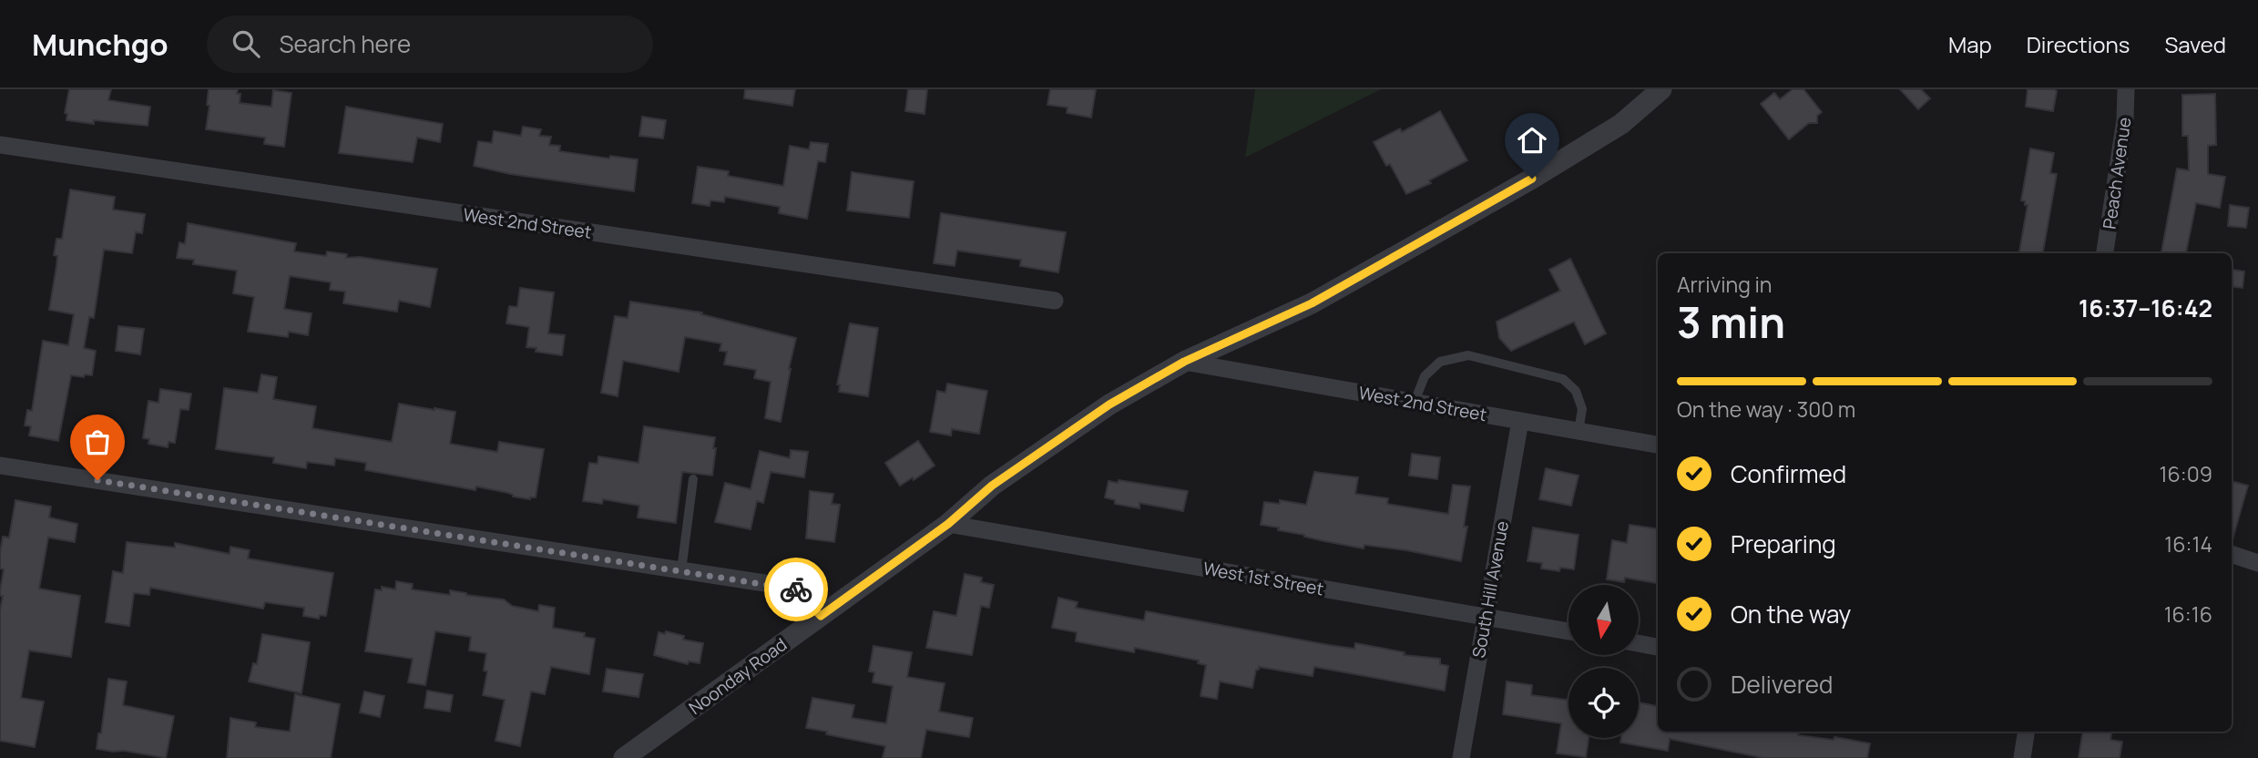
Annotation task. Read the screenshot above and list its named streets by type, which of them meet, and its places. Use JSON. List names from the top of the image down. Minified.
{"streets":{"street":["Peach Avenue","West 2nd Street","West 1st Street","South Hill Avenue","Noonday Road"]},"crossings":[["West 2nd Street","South Hill Avenue"],["West 2nd Street","Noonday Road"],["West 1st Street","South Hill Avenue"],["West 1st Street","Noonday Road"]],"north":"bottom","page":{"header":"Munchgo","search":"Search here","nav":["Map","Directions","Saved"],"heading":["3 min","Arriving in","16:37–16:42"],"bar":"On the way · 300 m","list":[["Confirmed","16:09"],["Preparing","16:14"],["On the way","16:16"],"Delivered"]}}
